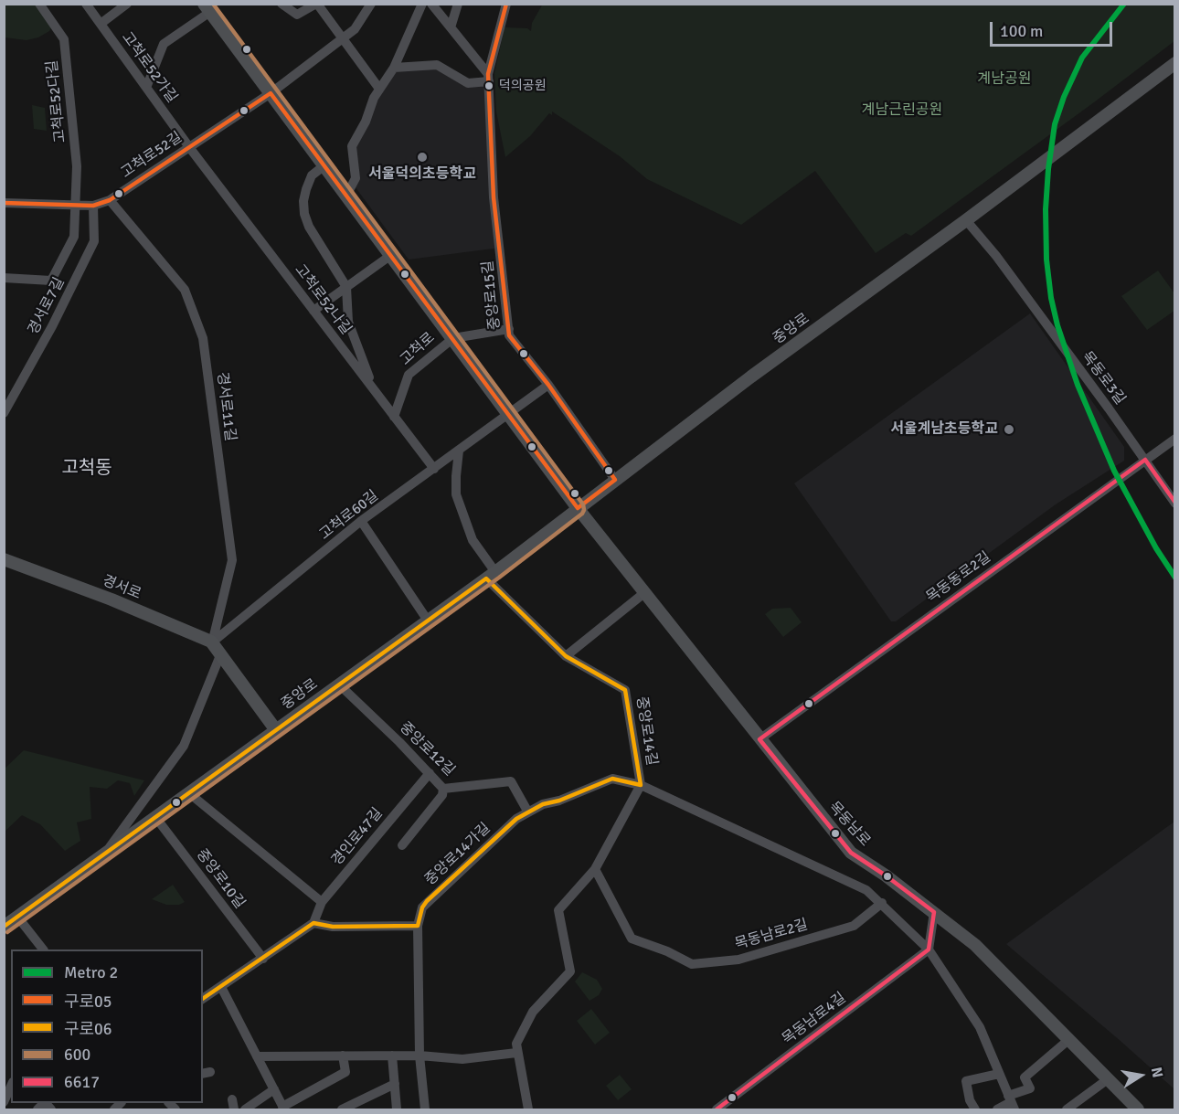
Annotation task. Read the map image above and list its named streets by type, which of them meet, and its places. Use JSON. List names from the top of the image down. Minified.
{"streets":{"main road":["중앙로","고척로","경서로","목동남로"],"street":["고척로52가길","고척로52다길","고척로52길","중앙로15길","고척로52나길","경서로7길","목동로3길","경서로11길","고척로60길","목동동로2길","중앙로14길","중앙로12길","경인로47길","중앙로14가길","중앙로10길","목동남로2길","목동남로4길"]},"crossings":[["고척로52가길","고척로52길"],["고척로52가길","고척로52나길"],["고척로52가길","고척로"],["고척로52다길","고척로52길"],["고척로52길","고척로52나길"],["고척로52길","경서로7길"],["고척로52길","고척로"],["고척로52길","경서로11길"],["중앙로15길","중앙로"],["중앙로15길","고척로"],["고척로52나길","고척로"],["고척로52나길","고척로60길"],["중앙로","고척로"],["중앙로","목동로3길"],["중앙로","중앙로14길"],["중앙로","중앙로12길"],["중앙로","목동남로"],["중앙로","중앙로10길"],["고척로","고척로60길"],["고척로","목동남로"],["목동로3길","목동동로2길"],["경서로11길","고척로60길"],["경서로11길","경서로"],["고척로60길","경서로"],["고척로60길","중앙로14길"],["목동동로2길","목동남로"],["중앙로14길","중앙로14가길"],["중앙로14길","목동남로2길"],["중앙로12길","경인로47길"],["중앙로12길","중앙로14가길"]],"districts":["고척동"],"parks":["계남공원","계남근린공원"],"places":["덕의공원","서울덕의초등학교","서울계남초등학교"],"lines":["metro line 2","transit line 구로05","transit line 600","transit line 6617","transit line 구로06"],"legend":["Metro 2","구로05","구로06","600","6617"],"scale_bar":"100 m","north":"right"}
